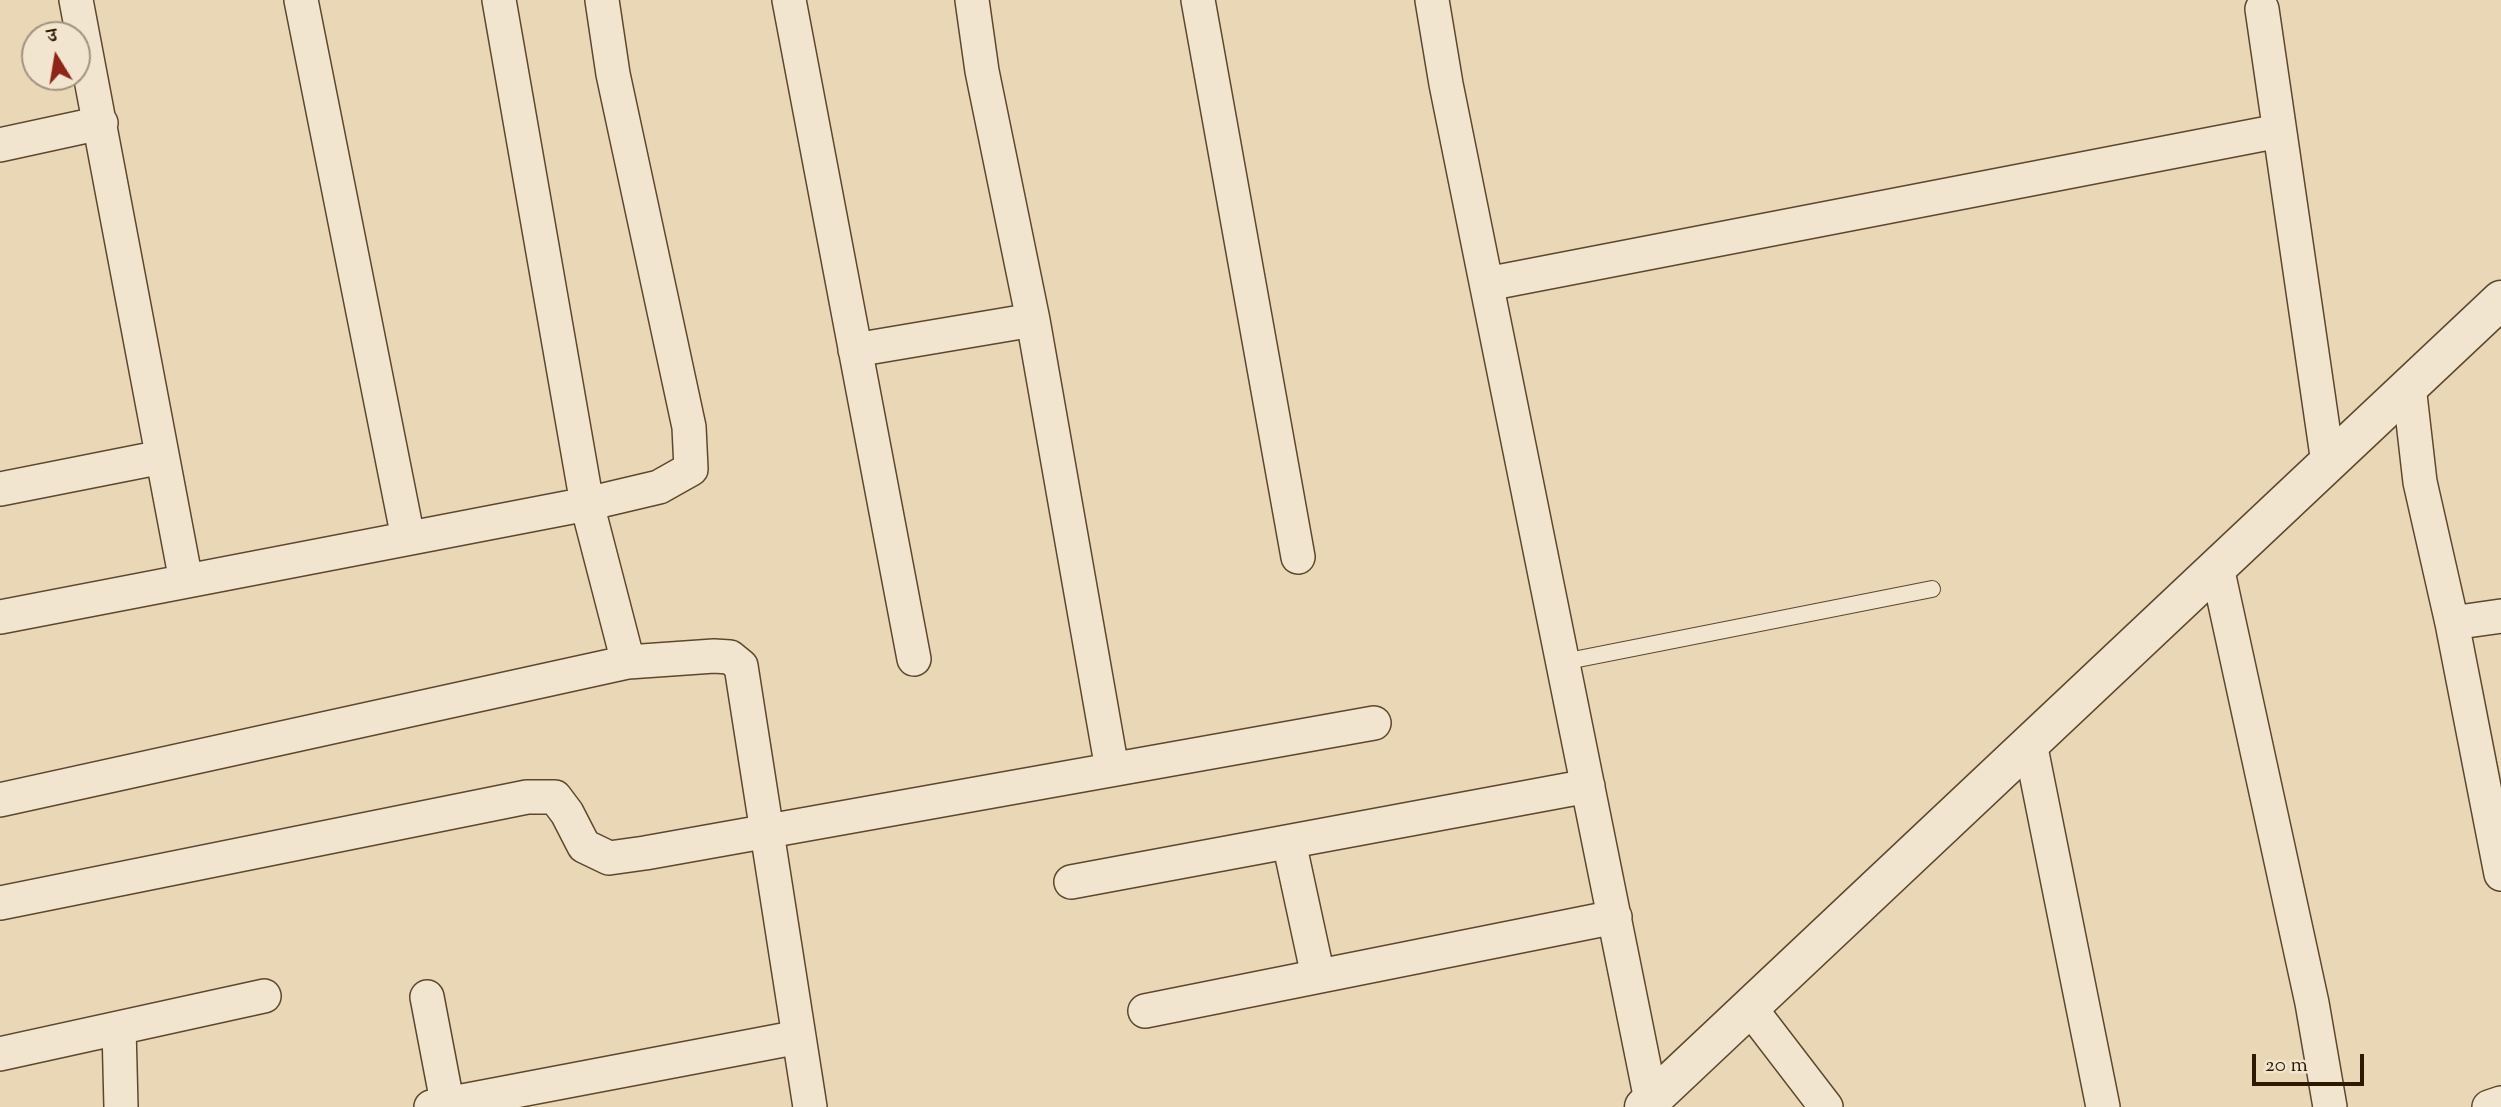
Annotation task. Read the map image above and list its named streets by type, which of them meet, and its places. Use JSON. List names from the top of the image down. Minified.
{"scale_bar":"20 m","north":"top"}
